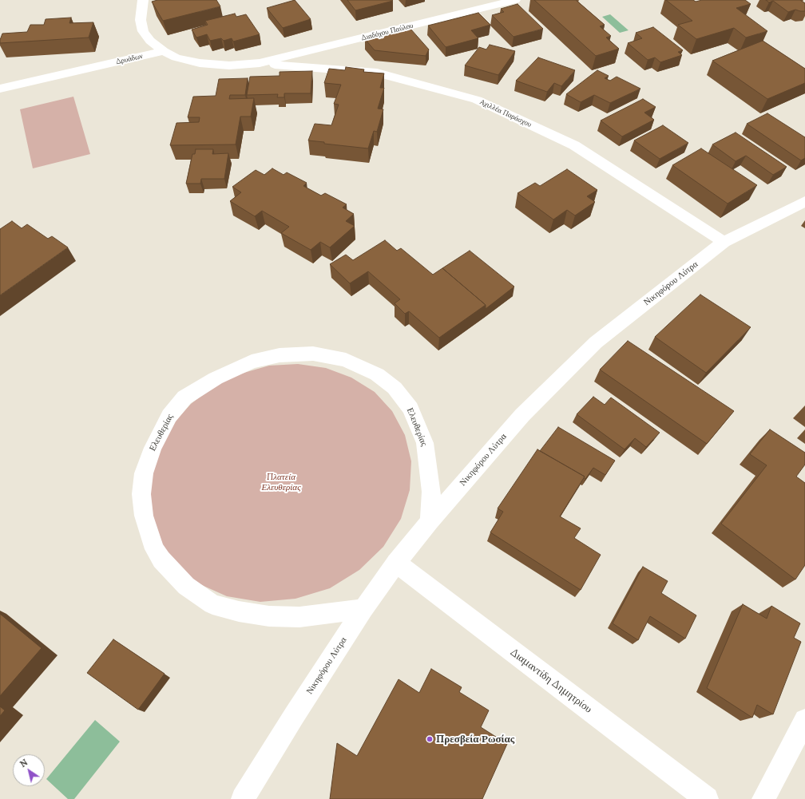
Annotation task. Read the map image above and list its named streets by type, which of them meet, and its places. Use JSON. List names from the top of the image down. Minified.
{"streets":{"street":["Διαδόχου Παύλου","Δρυάδων","Αχιλλέα Παράσχου","Νικηφόρου Λύτρα","Ελευθερίας","Διαμαντίδη Δημητρίου"]},"crossings":[["Διαδόχου Παύλου","Αχιλλέα Παράσχου"],["Αχιλλέα Παράσχου","Νικηφόρου Λύτρα"],["Νικηφόρου Λύτρα","Ελευθερίας"],["Νικηφόρου Λύτρα","Διαμαντίδη Δημητρίου"]],"parks":["Πλατεία Ελευθερίας"],"places":["Πρεσβεία Ρωσίας"],"north":"top left"}
